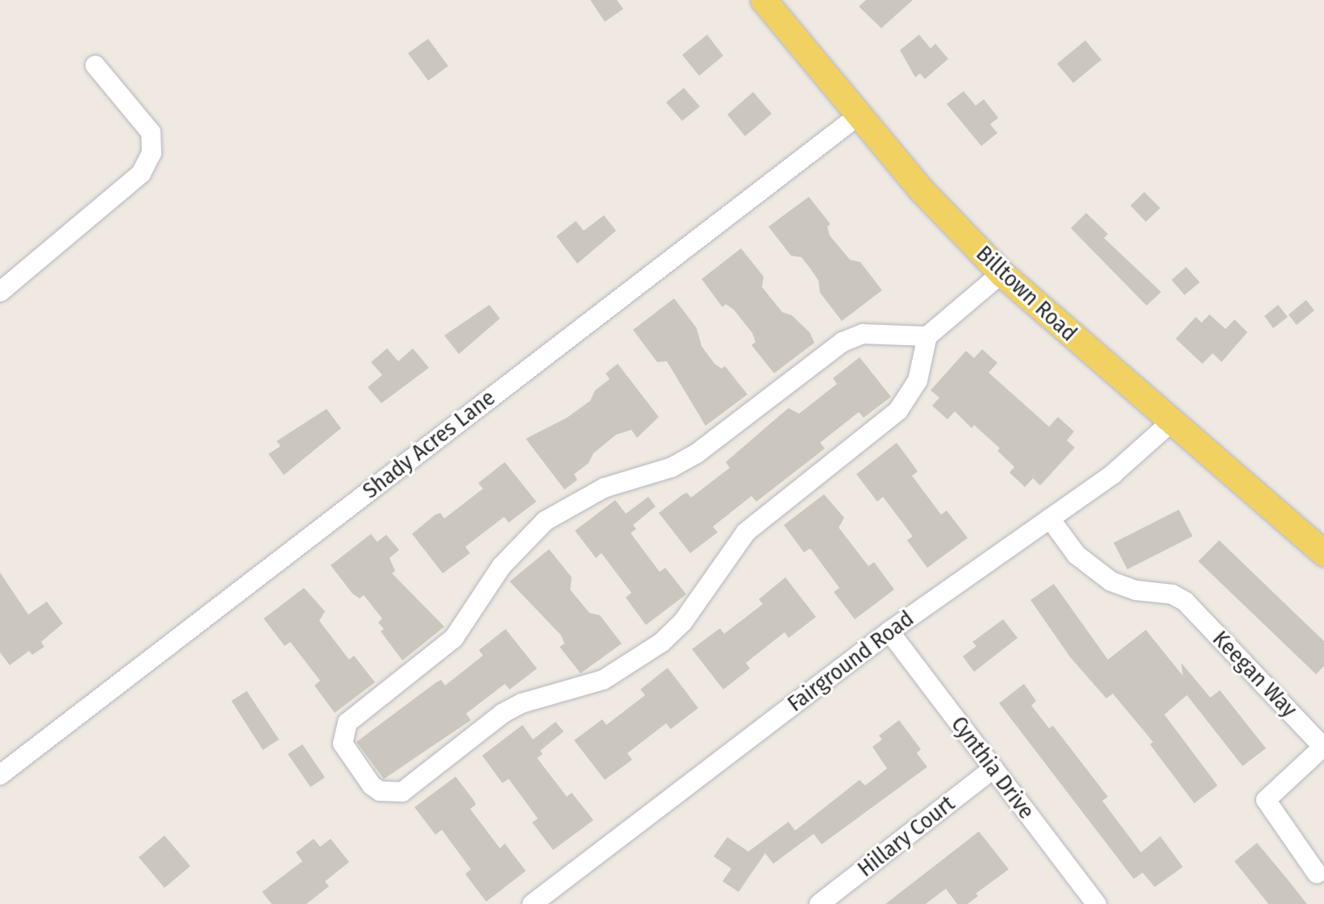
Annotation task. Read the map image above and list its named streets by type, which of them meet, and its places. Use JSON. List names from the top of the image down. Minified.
{"streets":{"main road":["Billtown Road"],"street":["Shady Acres Lane","Fairground Road","Keegan Way","Cynthia Drive","Hillary Court"]},"crossings":[["Billtown Road","Shady Acres Lane"],["Billtown Road","Fairground Road"],["Fairground Road","Keegan Way"],["Fairground Road","Cynthia Drive"],["Cynthia Drive","Hillary Court"]]}
